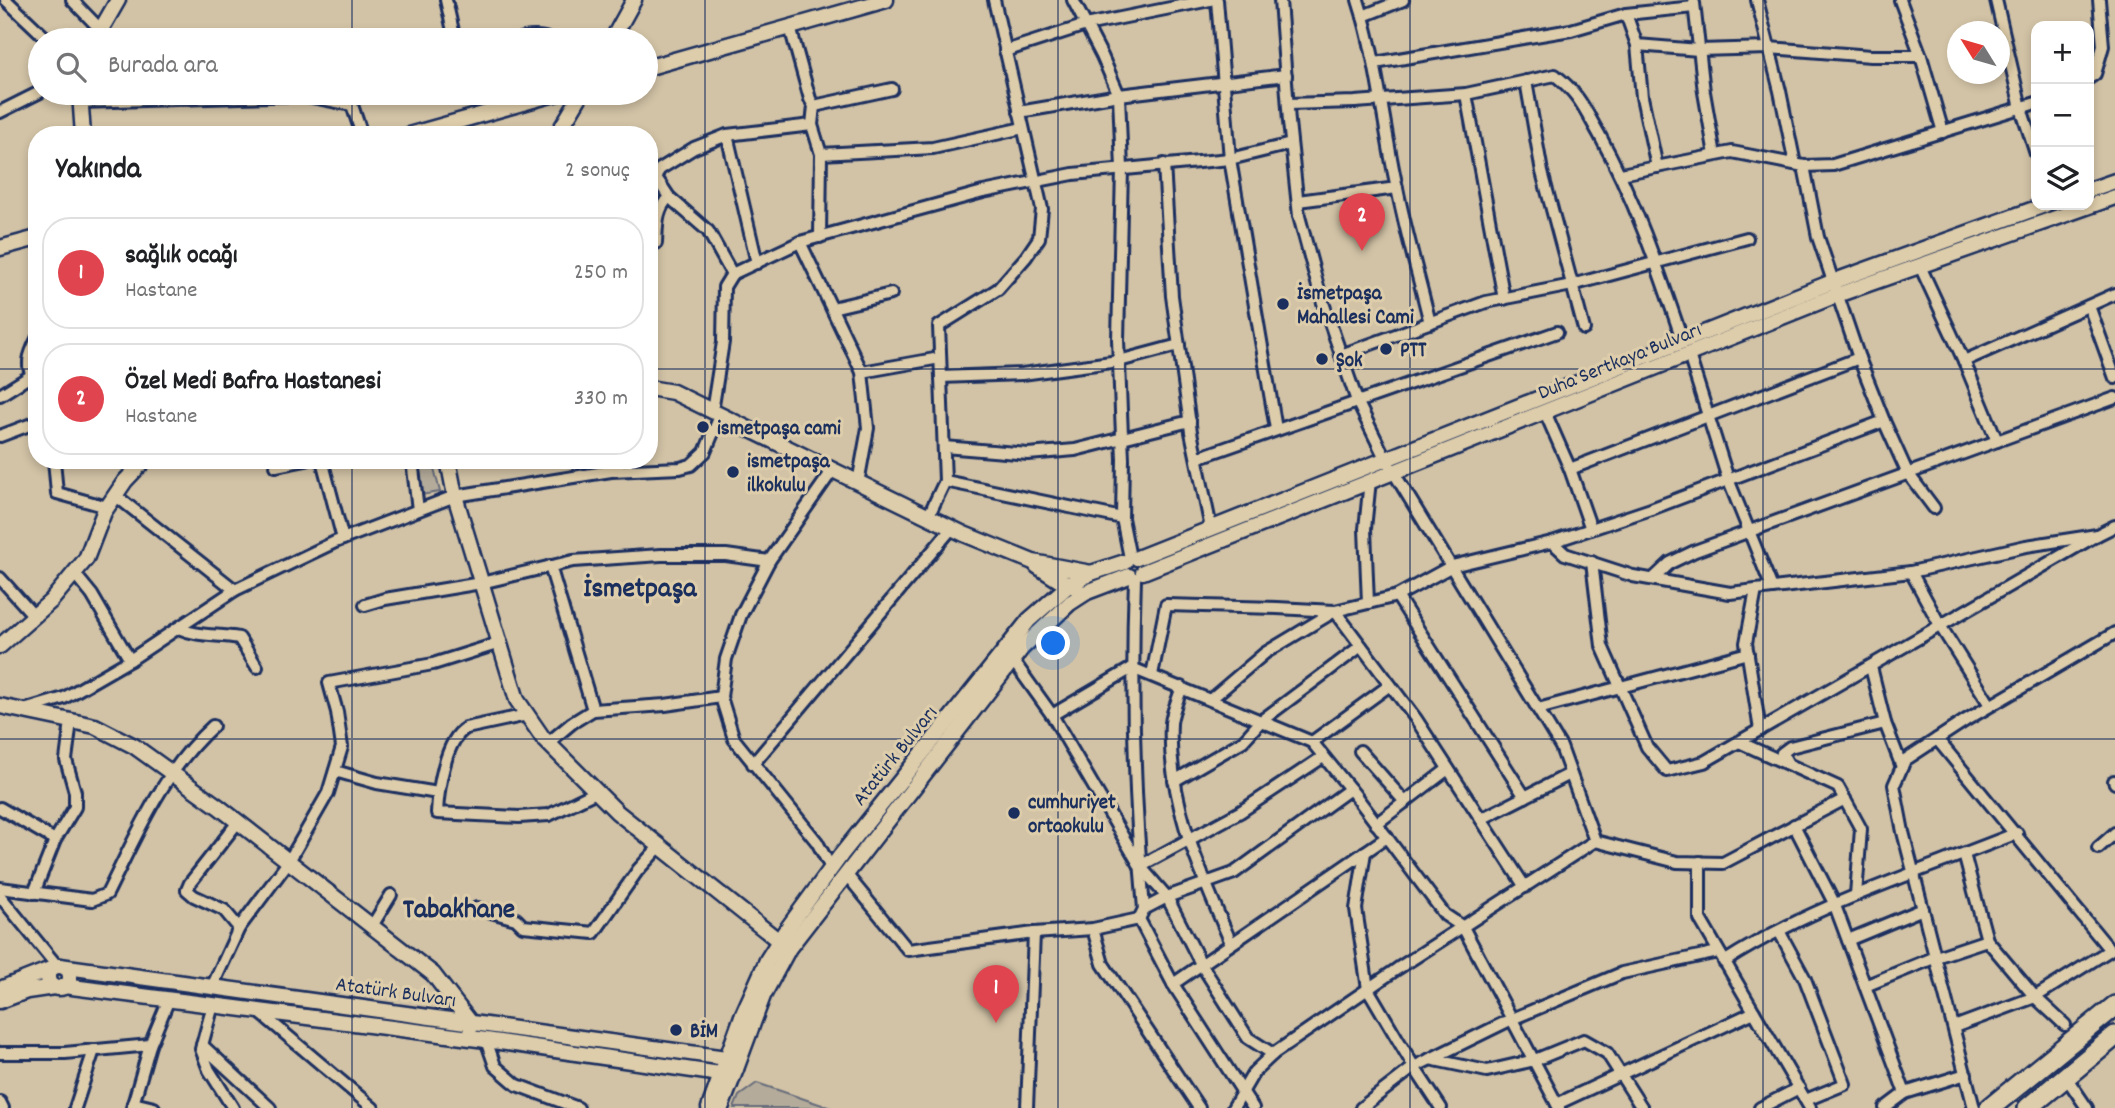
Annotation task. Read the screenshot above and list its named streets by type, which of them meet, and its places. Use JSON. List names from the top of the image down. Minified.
{"streets":{"main road":["Duha Sertkaya Bulvarı","Atatürk Bulvarı"]},"crossings":[["Duha Sertkaya Bulvarı","Atatürk Bulvarı"]],"districts":["İsmetpaşa","Tabakhane"],"places":["İsmetpaşa Mahallesi Cami","PTT","Şok","ismetpaşa cami","ismetpaşa ilkokulu","cumhuriyet ortaokulu","BİM"],"north":"top left","page":{"map_buttons":["+","−"],"search":"Burada ara","heading":["Yakında","2 sonuç"],"pins":["2","1"],"list":[{"mark":"1","name":"sağlık ocağı","note":"Hastane","value":"250 m"},{"mark":"2","name":"Özel Medi Bafra Hastanesi","note":"Hastane","value":"330 m"}]}}
